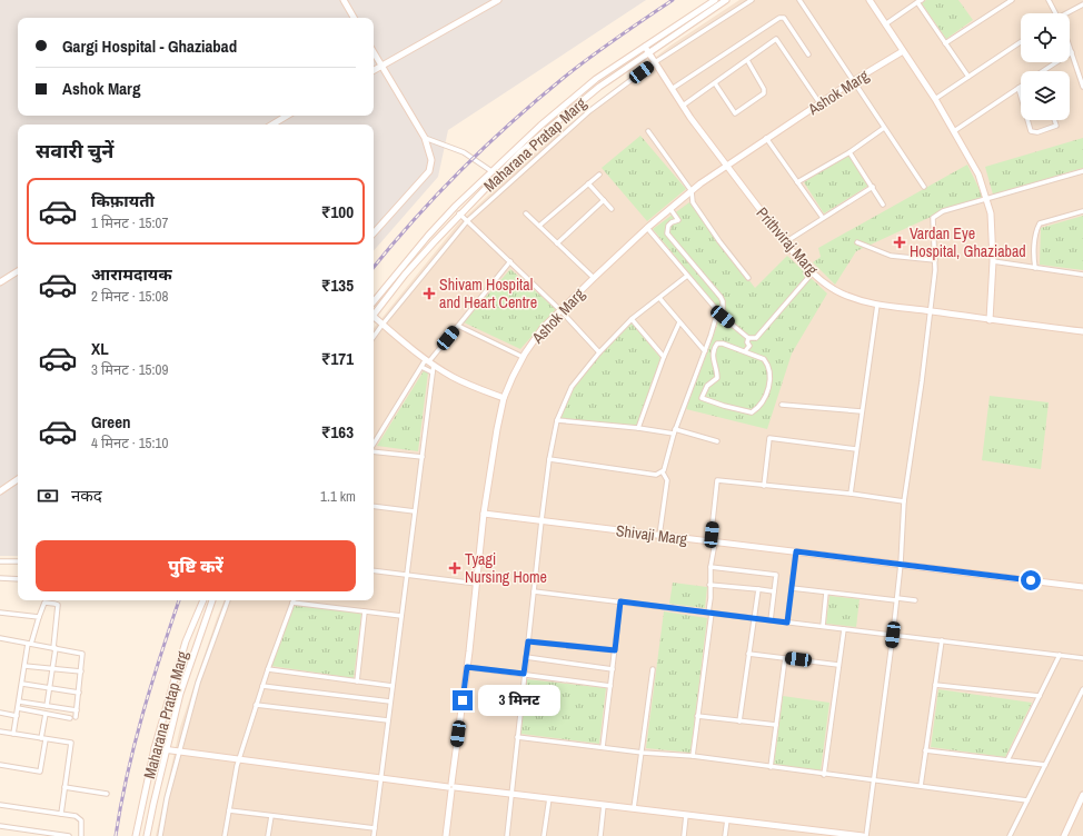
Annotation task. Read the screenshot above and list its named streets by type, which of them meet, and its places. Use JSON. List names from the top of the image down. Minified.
{"streets":{"street":["Ashok Marg","Maharana Pratap Marg","Prithviraj Marg","Shivaji Marg"]},"crossings":[["Ashok Marg","Prithviraj Marg"],["Ashok Marg","Shivaji Marg"],["Maharana Pratap Marg","Prithviraj Marg"]],"places":{"health":["Vardan Eye Hospital, Ghaziabad","Shivam Hospital and Heart Centre","Tyagi Nursing Home"]},"page":{"banner":["Gargi Hospital - Ghaziabad","Ashok Marg"],"heading":"सवारी चुनें","list":[{"name":"किफ़ायती","note":"1 मिनट · 15:07","value":"₹100"},{"name":"आरामदायक","note":"2 मिनट · 15:08","value":"₹135"},{"name":"XL","note":"3 मिनट · 15:09","value":"₹171"},{"name":"Green","note":"4 मिनट · 15:10","value":"₹163"}],"pay":["नकद","1.1 km"],"buttons":"पुष्टि करें","bubble":"3 मिनट"}}
